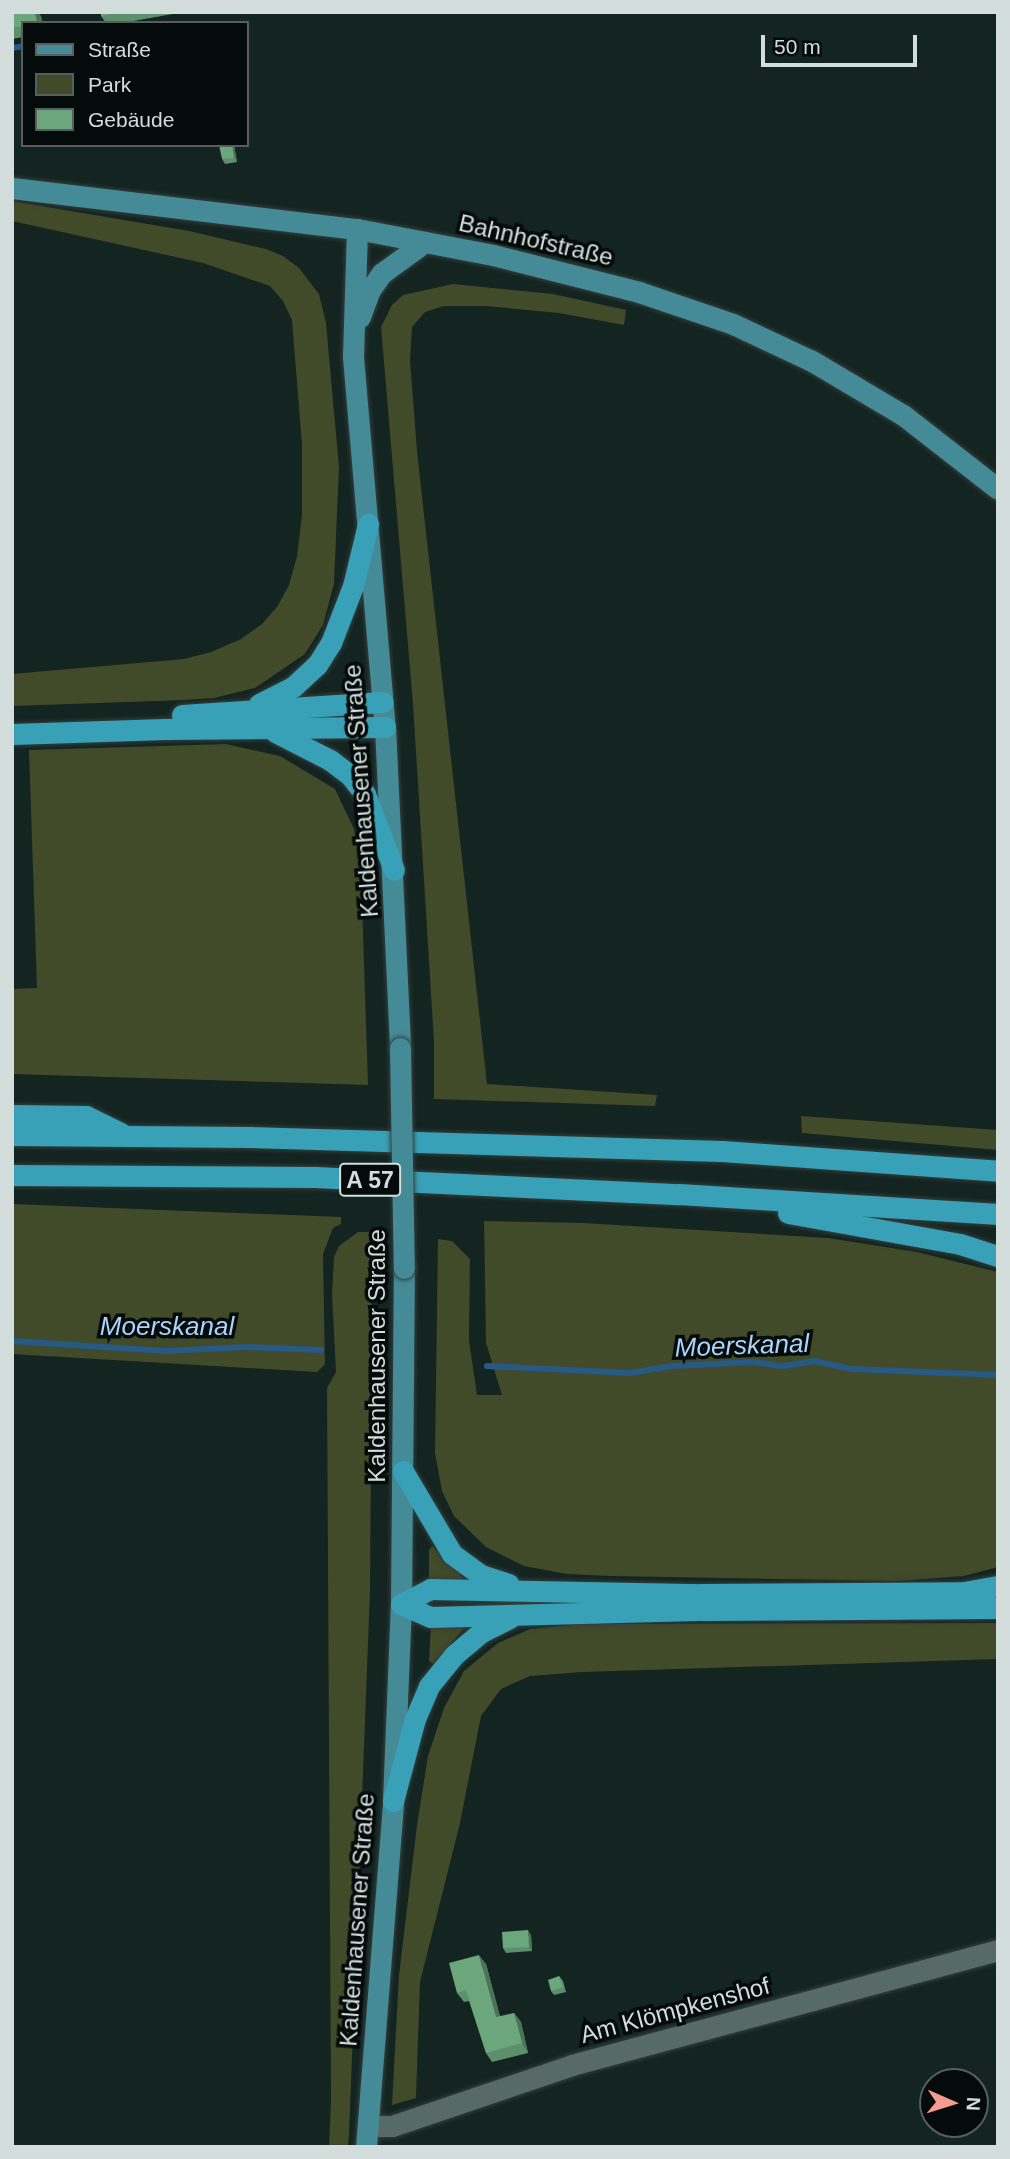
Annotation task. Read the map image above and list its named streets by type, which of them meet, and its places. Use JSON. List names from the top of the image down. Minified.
{"streets":{"highway":["A 57"],"main road":["Bahnhofstraße","Kaldenhausener Straße"],"street":["Am Klömpkenshof"]},"crossings":[["Bahnhofstraße","Kaldenhausener Straße"],["Kaldenhausener Straße","Am Klömpkenshof"]],"water":["Moerskanal"],"legend":["Straße","Park","Gebäude"],"scale_bar":"50 m","north":"right"}
